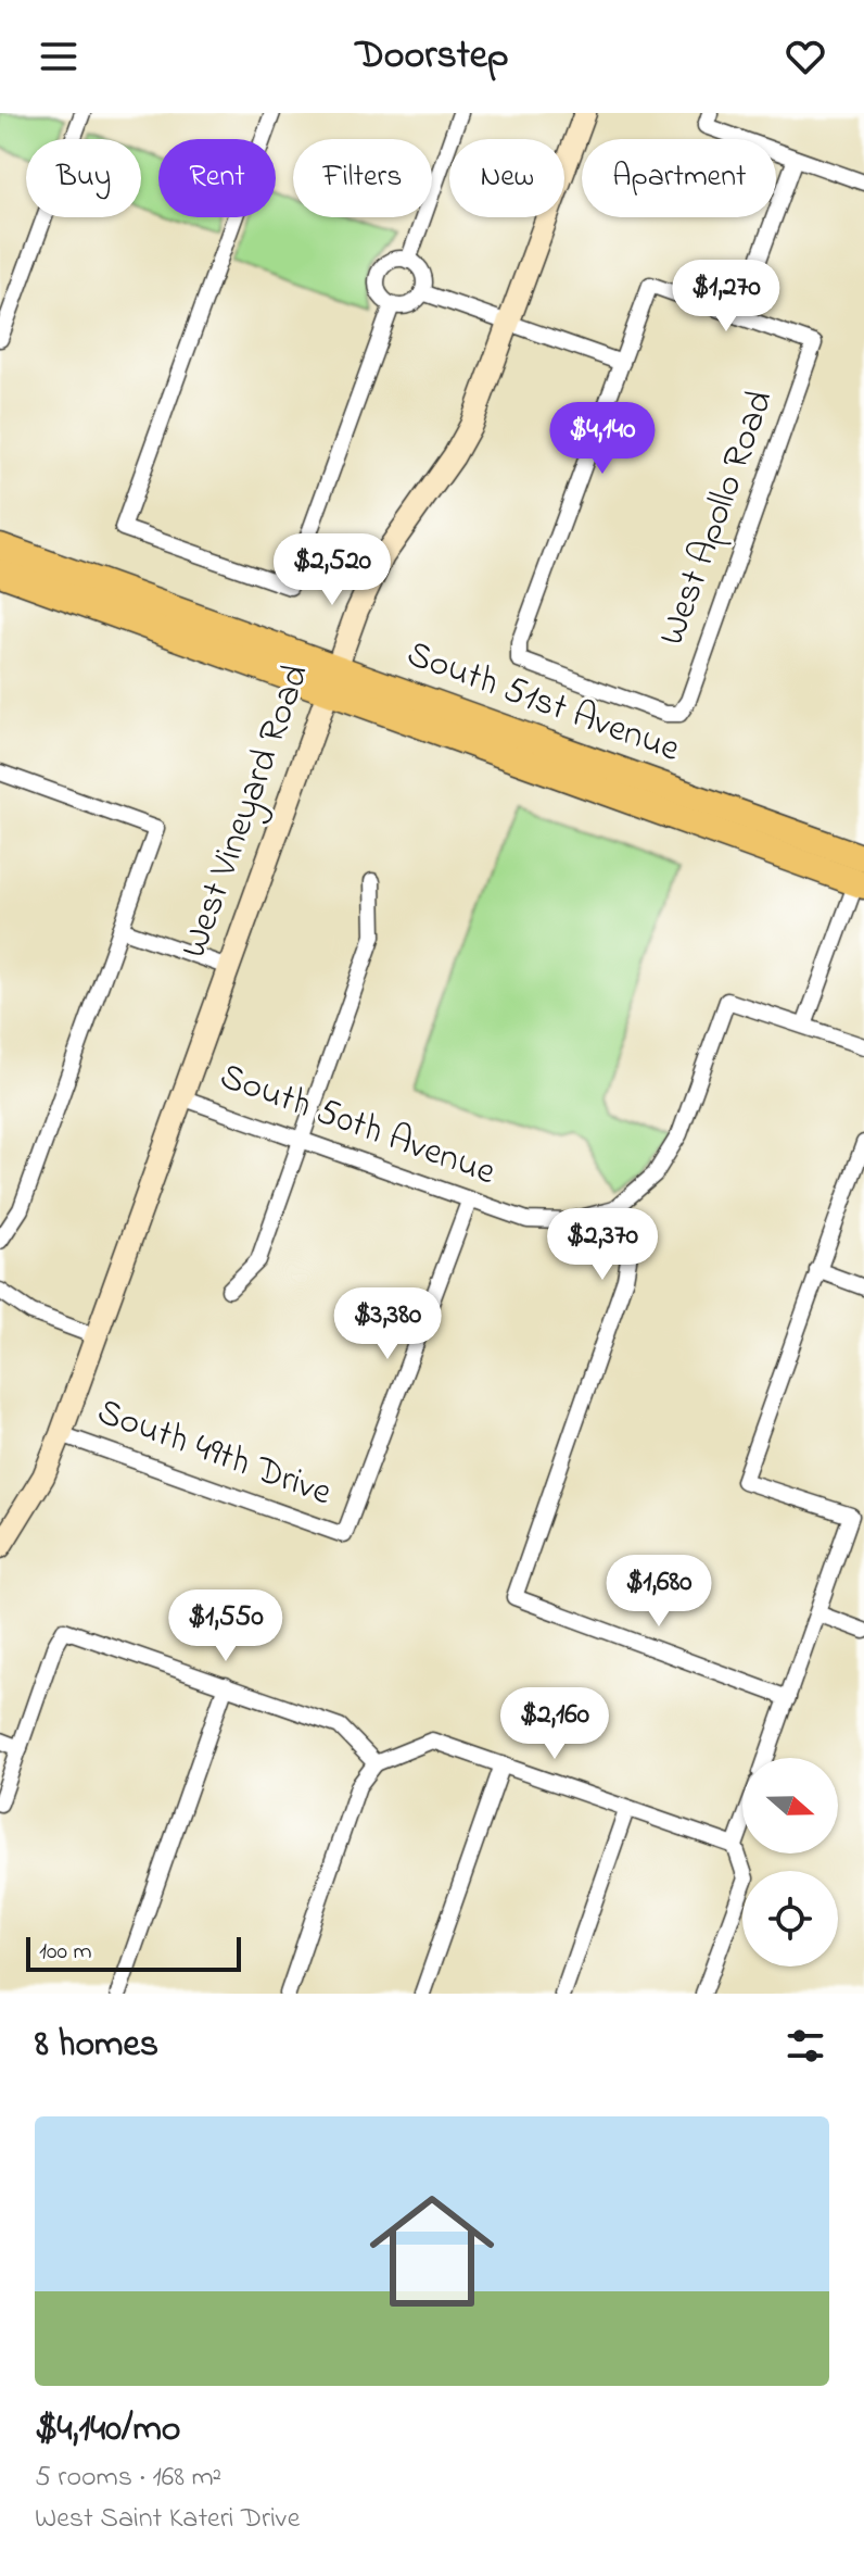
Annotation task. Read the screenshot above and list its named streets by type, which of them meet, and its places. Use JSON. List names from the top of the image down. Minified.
{"streets":{"main road":["South 51st Avenue"],"street":["West Apollo Road","West Vineyard Road","South 50th Avenue","South 49th Drive"]},"crossings":[["South 51st Avenue","West Vineyard Road"],["West Vineyard Road","South 50th Avenue"],["West Vineyard Road","South 49th Drive"],["South 50th Avenue","South 49th Drive"]],"scale_bar":"100 m","north":"right","page":{"header":"Doorstep","chip":["Buy","Rent","Filters","New","Apartment"],"price":["$1,270","$4,140","$2,520","$2,370","$3,380","$1,680","$1,550","$2,160"],"scale":"100 m","heading":"8 homes","list":[{"name":"$4,140/mo","note":"5 rooms · 168 m² · West Saint Kateri Drive"}]}}
